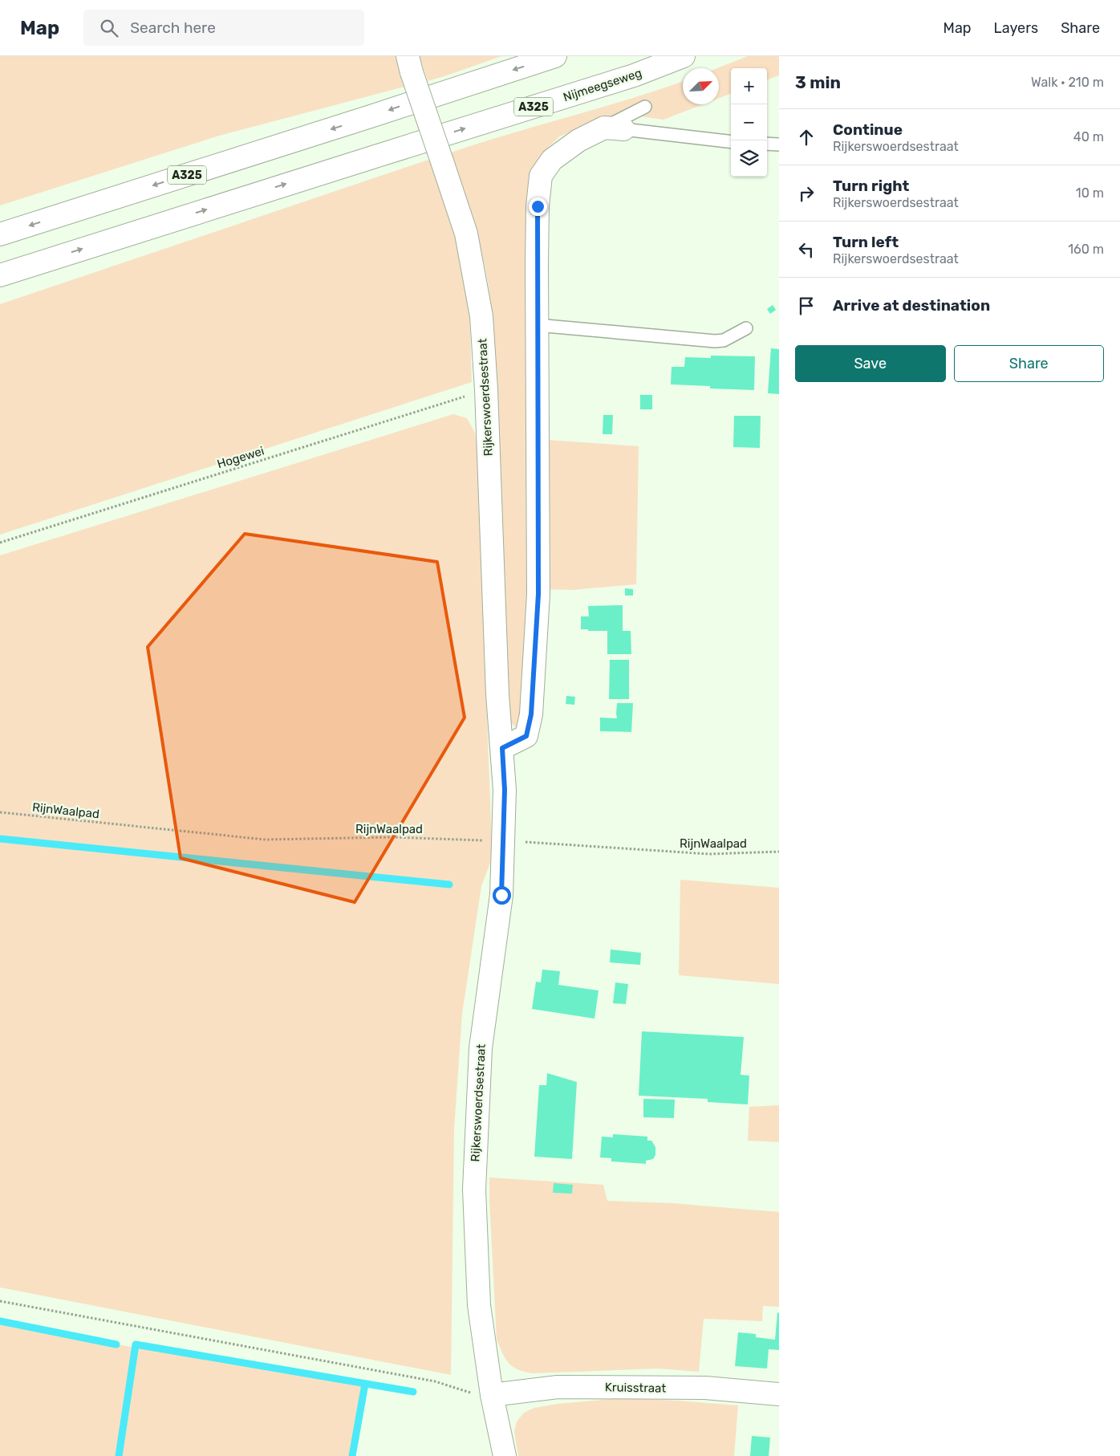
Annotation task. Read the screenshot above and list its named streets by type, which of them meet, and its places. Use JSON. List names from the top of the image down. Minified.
{"streets":{"main road":["Nijmeegseweg","A325","Rijkerswoerdsestraat","Kruisstraat"],"path":["Hogewei","RijnWaalpad"]},"crossings":[["Rijkerswoerdsestraat","Hogewei"],["Rijkerswoerdsestraat","RijnWaalpad"],["Rijkerswoerdsestraat","Kruisstraat"]],"north":"top right","page":{"header":"Map","search":"Search here","nav":["Map","Layers","Share"],"heading":["3 min","Walk · 210 m"],"map_buttons":["+","−"],"list":[["Continue","Rijkerswoerdsestraat","40 m"],["Turn right","Rijkerswoerdsestraat","10 m"],["Turn left","Rijkerswoerdsestraat","160 m"],"Arrive at destination"],"buttons":["Save","Share"]}}
